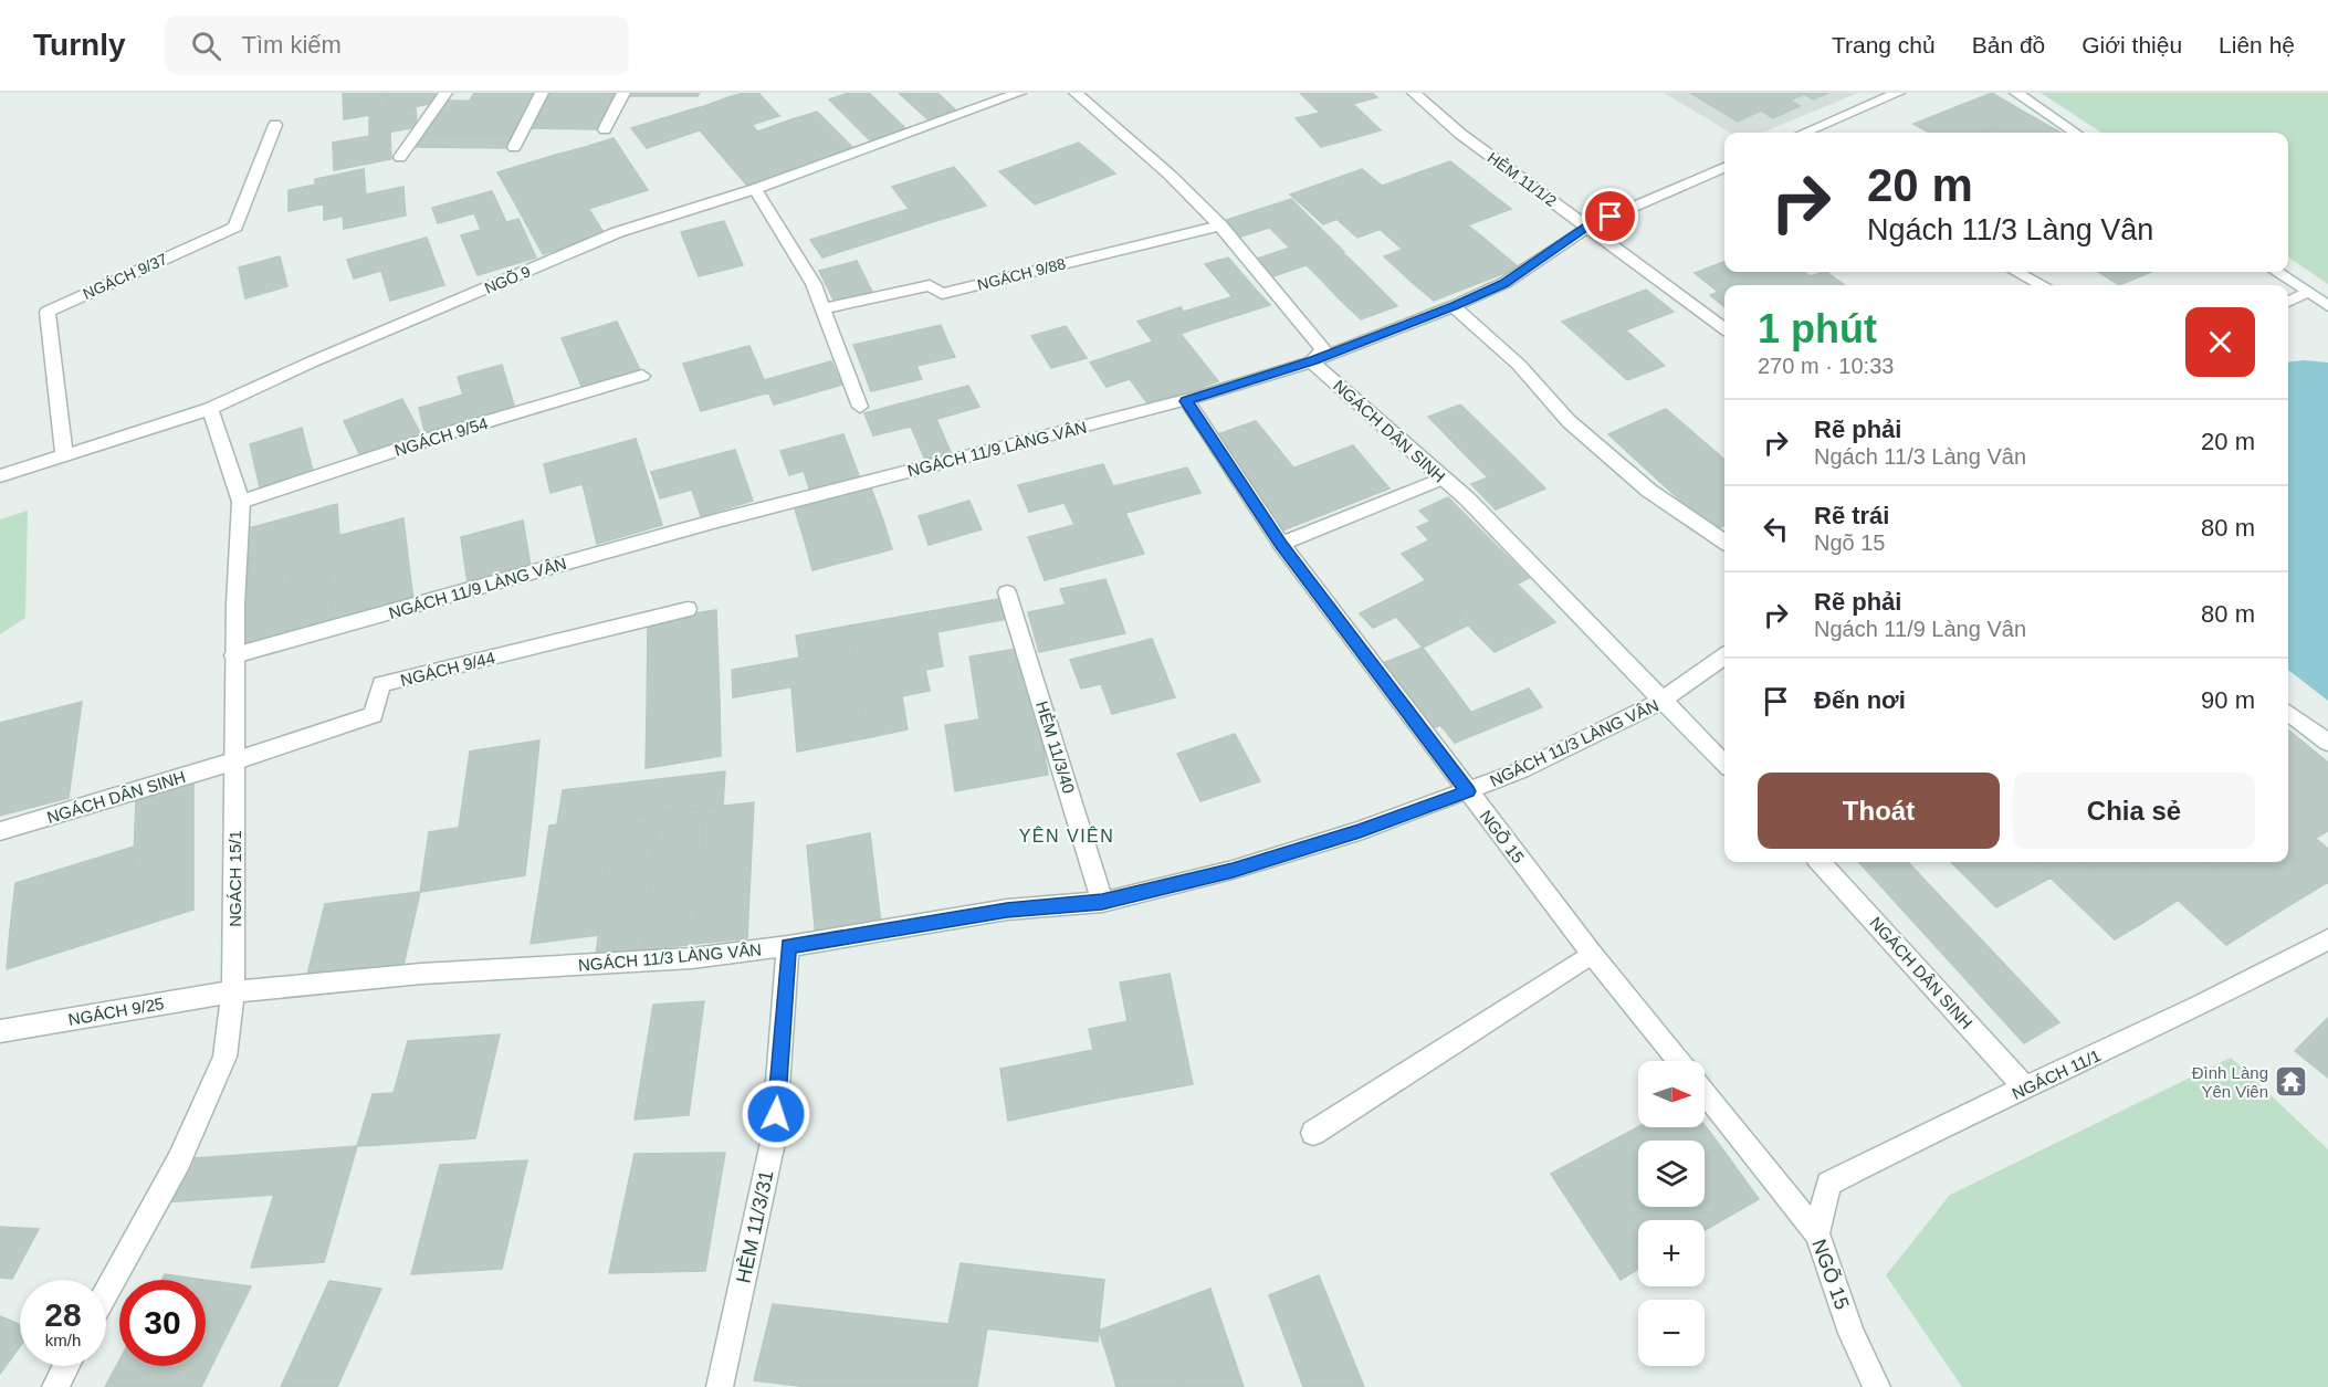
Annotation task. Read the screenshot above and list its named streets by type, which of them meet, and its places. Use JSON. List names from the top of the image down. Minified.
{"streets":{"street":["HẺM 11/1/2","NGÁCH 9/88","NGÁCH 9/37","NGÕ 9","NGÁCH DÂN SINH","NGÁCH 9/54","NGÁCH 11/9 LÀNG VÂN","NGÁCH 9/44","NGÁCH 11/3 LÀNG VÂN","HẺM 11/3/40","NGÕ 15","NGÁCH 15/1","NGÁCH 9/25","NGÁCH 11/1","HẺM 11/3/31"]},"crossings":[["HẺM 11/1/2","NGÁCH 11/9 LÀNG VÂN"],["NGÁCH 9/37","NGÕ 9"],["NGÕ 9","NGÁCH 15/1"],["NGÁCH DÂN SINH","NGÁCH 11/9 LÀNG VÂN"],["NGÁCH DÂN SINH","NGÁCH 9/44"],["NGÁCH DÂN SINH","NGÁCH 11/3 LÀNG VÂN"],["NGÁCH DÂN SINH","NGÁCH 15/1"],["NGÁCH DÂN SINH","NGÁCH 11/1"],["NGÁCH 9/54","NGÁCH 15/1"],["NGÁCH 11/9 LÀNG VÂN","NGÕ 15"],["NGÁCH 11/9 LÀNG VÂN","NGÁCH 15/1"],["NGÁCH 9/44","NGÁCH 15/1"],["NGÁCH 11/3 LÀNG VÂN","HẺM 11/3/40"],["NGÁCH 11/3 LÀNG VÂN","NGÕ 15"],["NGÁCH 11/3 LÀNG VÂN","NGÁCH 15/1"],["NGÁCH 11/3 LÀNG VÂN","NGÁCH 9/25"],["NGÁCH 11/3 LÀNG VÂN","HẺM 11/3/31"],["NGÕ 15","NGÁCH 11/1"],["NGÁCH 15/1","NGÁCH 9/25"]],"districts":["YÊN VIÊN"],"places":{"temple":["Đình Làng Yên Viên"]},"north":"right","page":{"header":"Turnly","search":"Tìm kiếm","nav":["Trang chủ","Bản đồ","Giới thiệu","Liên hệ"],"turn":["20 m","Ngách 11/3 Làng Vân"],"heading":["1 phút","270 m · 10:33"],"list":[{"name":"Rẽ phải","note":"Ngách 11/3 Làng Vân","value":"20 m"},{"name":"Rẽ trái","note":"Ngõ 15","value":"80 m"},{"name":"Rẽ phải","note":"Ngách 11/9 Làng Vân","value":"80 m"},{"name":"Đến nơi","value":"90 m"}],"buttons":["Thoát","Chia sẻ"],"map_buttons":["+","−"],"speed":"28 km/h","limit":"30"}}
